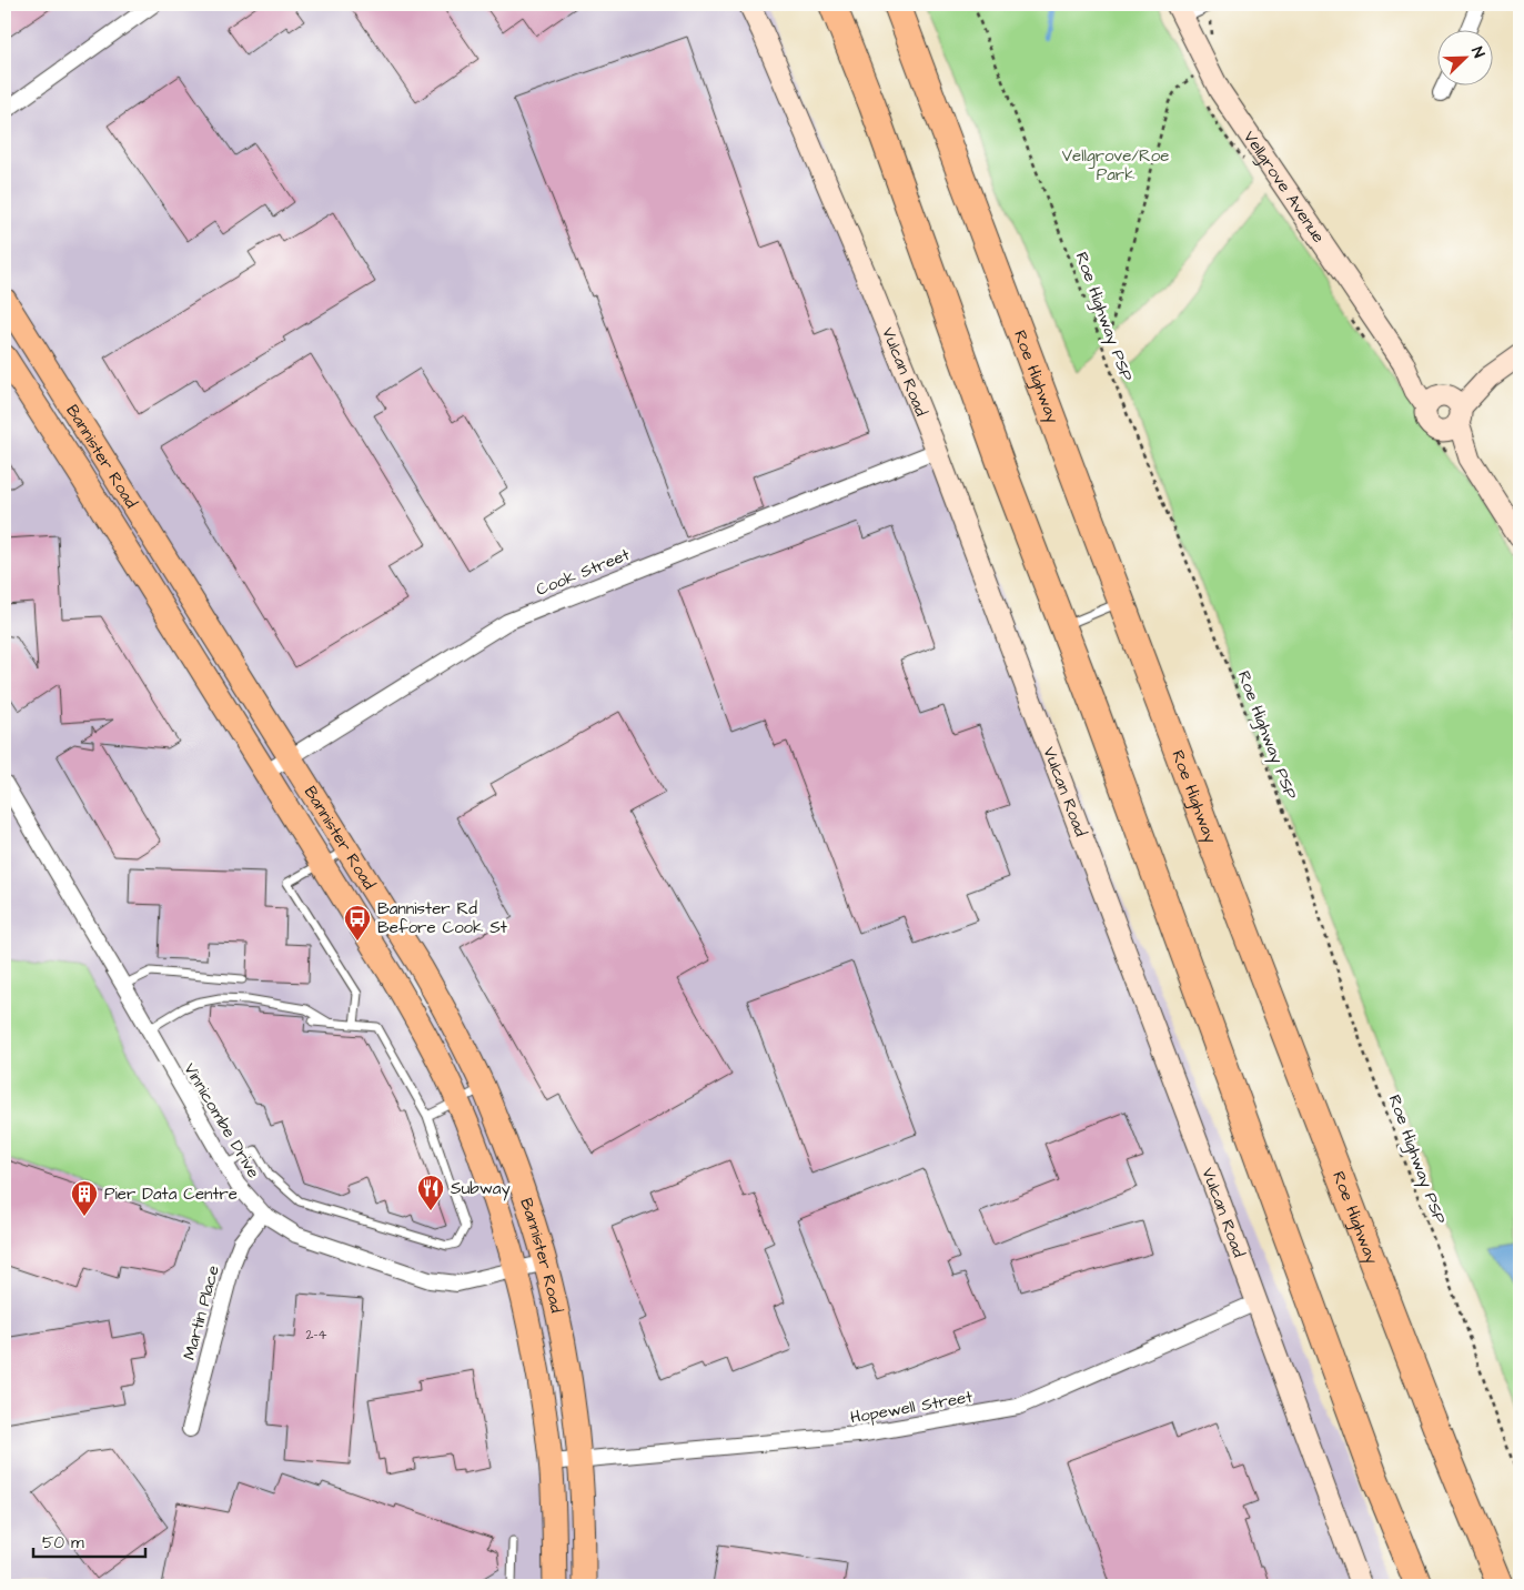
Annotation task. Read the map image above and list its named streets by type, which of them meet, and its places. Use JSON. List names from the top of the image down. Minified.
{"streets":{"highway":["Roe Highway"],"main road":["Bannister Road"],"street":["Vellgrove Avenue","Vulcan Road","Cook Street","Vinnicombe Drive","Martin Place","Hopewell Street"],"path":["Roe Highway PSP"]},"crossings":[["Vulcan Road","Cook Street"],["Vulcan Road","Hopewell Street"],["Bannister Road","Cook Street"],["Bannister Road","Vinnicombe Drive"],["Bannister Road","Hopewell Street"],["Vinnicombe Drive","Martin Place"]],"parks":["Vellgrove/Roe Park"],"places":{"bus stop":["Bannister Rd Before Cook St"],"restaurant":["Subway"],"building":["Pier Data Centre"]},"house_numbers":["2-4"],"scale_bar":"50 m","north":"top right"}
